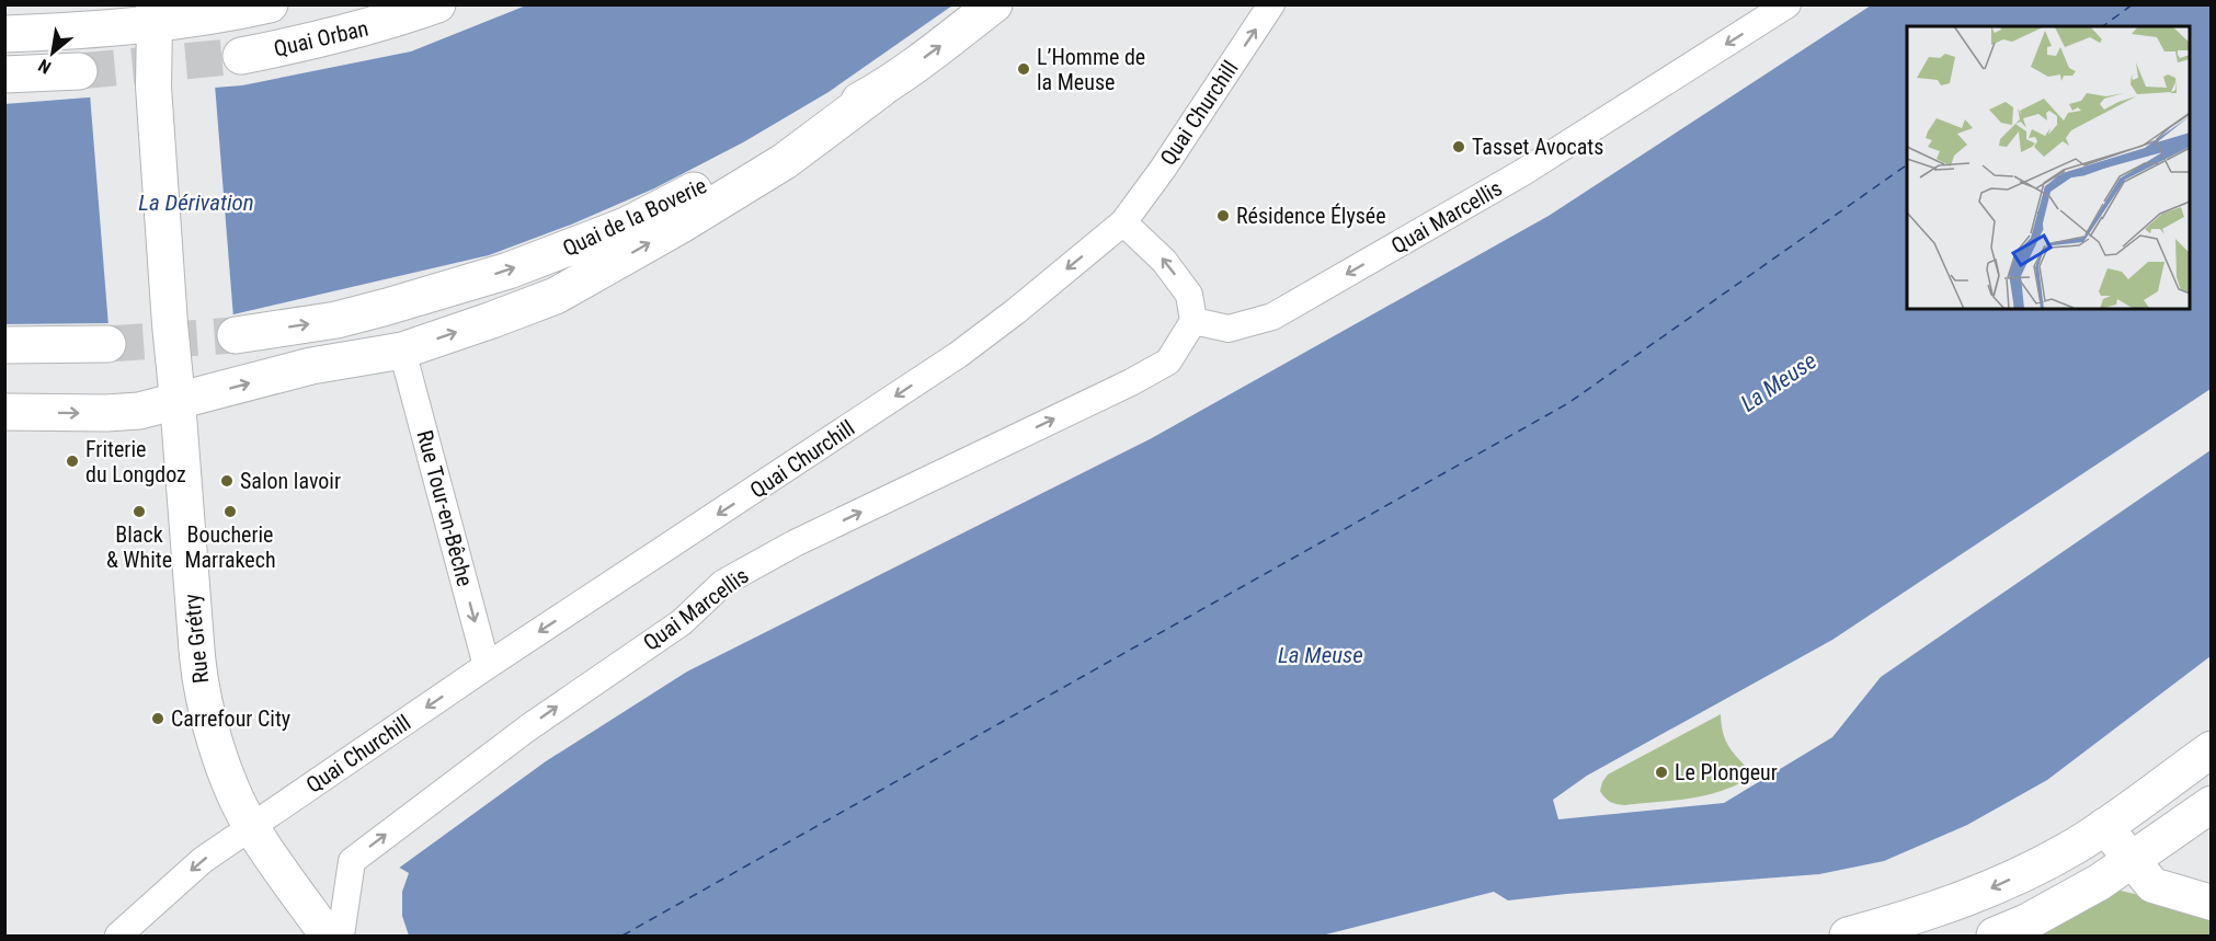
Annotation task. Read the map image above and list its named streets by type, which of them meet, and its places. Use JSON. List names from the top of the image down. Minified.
{"streets":{"main road":["Quai Orban","Quai de la Boverie"],"street":["Quai Churchill","Quai Marcellis","Rue Tour-en-Bêche","Rue Grétry"]},"crossings":[["Quai Churchill","Rue Tour-en-Bêche"],["Quai Churchill","Rue Grétry"]],"one_way":["Rue Tour-en-Bêche"],"water":["La Dérivation","La Meuse"],"places":["L’Homme de la Meuse","Tasset Avocats","Résidence Élysée","Friterie du Longdoz","Salon lavoir","Black & White","Boucherie Marrakech","Carrefour City","Le Plongeur"],"north":"bottom left"}
